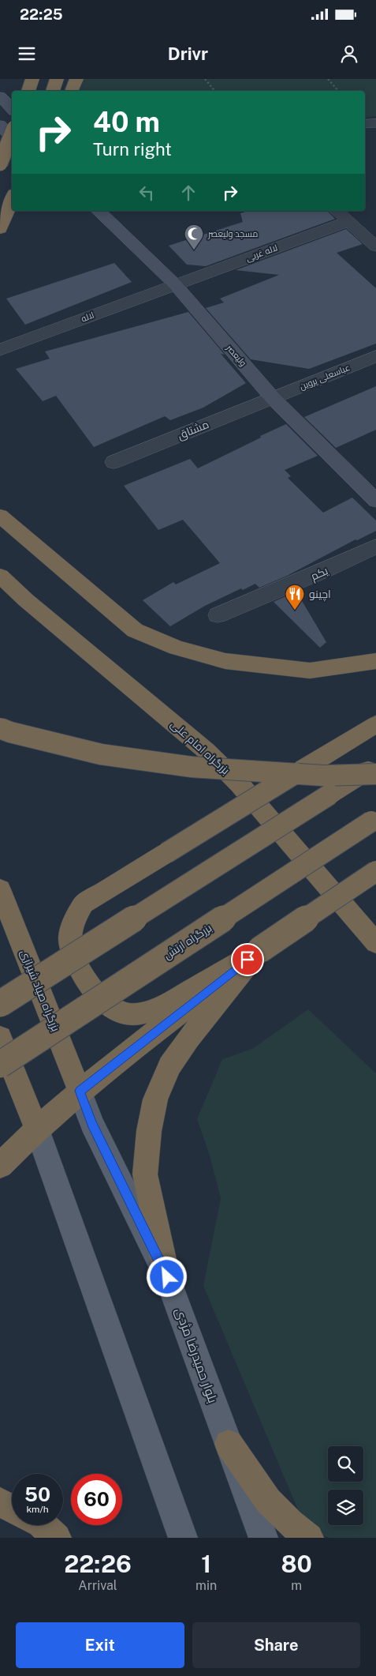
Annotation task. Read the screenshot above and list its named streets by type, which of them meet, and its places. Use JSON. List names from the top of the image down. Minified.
{"streets":{"highway":["بزرگراه امام علی","بزرگراه ارتش","بزرگراه صیاد شیرازی"],"main road":["ولیعصر","بلوار حمیدرضا مژدی"],"street":["لاله غربی","لاله","عباسعلی پروین","مشتاق","یکم"]},"crossings":[["لاله غربی","لاله"],["لاله غربی","ولیعصر"],["لاله","ولیعصر"],["ولیعصر","عباسعلی پروین"],["ولیعصر","مشتاق"],["عباسعلی پروین","مشتاق"],["بزرگراه صیاد شیرازی","بلوار حمیدرضا مژدی"]],"places":{"mosque":["مسجد ولیعصر"],"restaurant":["اچینو"]},"page":{"status":"22:25","header":"Drivr","turn":["40 m","Turn right"],"speed":"50 km/h","limit":"60","eta":["22:26","Arrival","1","min","80","m"],"buttons":["Exit","Share"]}}
